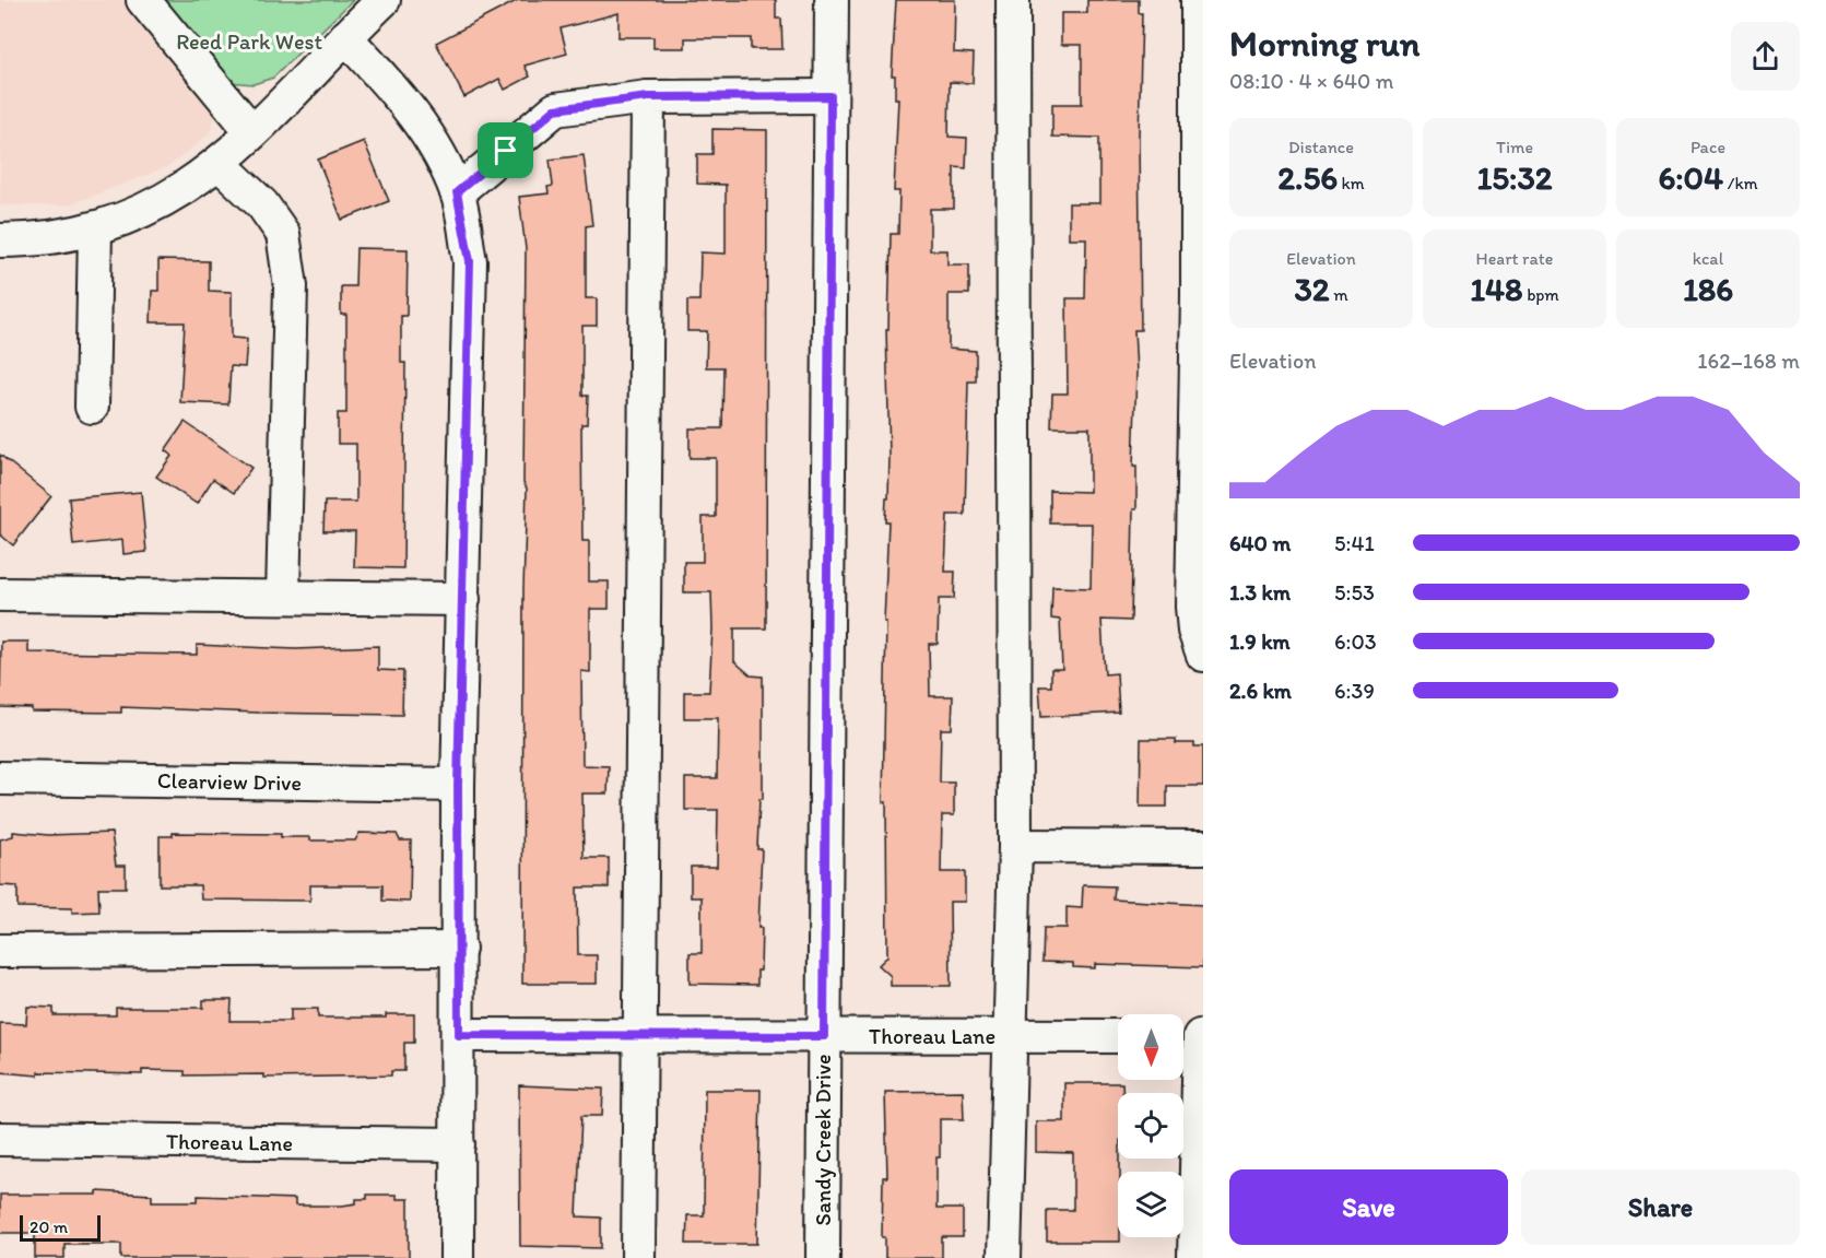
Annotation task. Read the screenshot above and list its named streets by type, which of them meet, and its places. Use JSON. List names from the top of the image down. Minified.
{"streets":{"street":["Clearview Drive","Thoreau Lane","Sandy Creek Drive"]},"crossings":[["Thoreau Lane","Sandy Creek Drive"]],"parks":["Reed Park West"],"scale_bar":"20 m","north":"bottom","page":{"heading":["Morning run","08:10 · 4 × 640 m"],"stats":[["Distance","2.56 km"],["Time","15:32"],["Pace","6:04 /km"],["Elevation","32 m"],["Heart rate","148 bpm"],["kcal","186"]],"chart":["Elevation","162–168 m"],"list":[{"name":"640 m","note":"5:41"},{"name":"1.3 km","note":"5:53"},{"name":"1.9 km","note":"6:03"},{"name":"2.6 km","note":"6:39"}],"buttons":["Save","Share"],"scale":"20 m"}}
